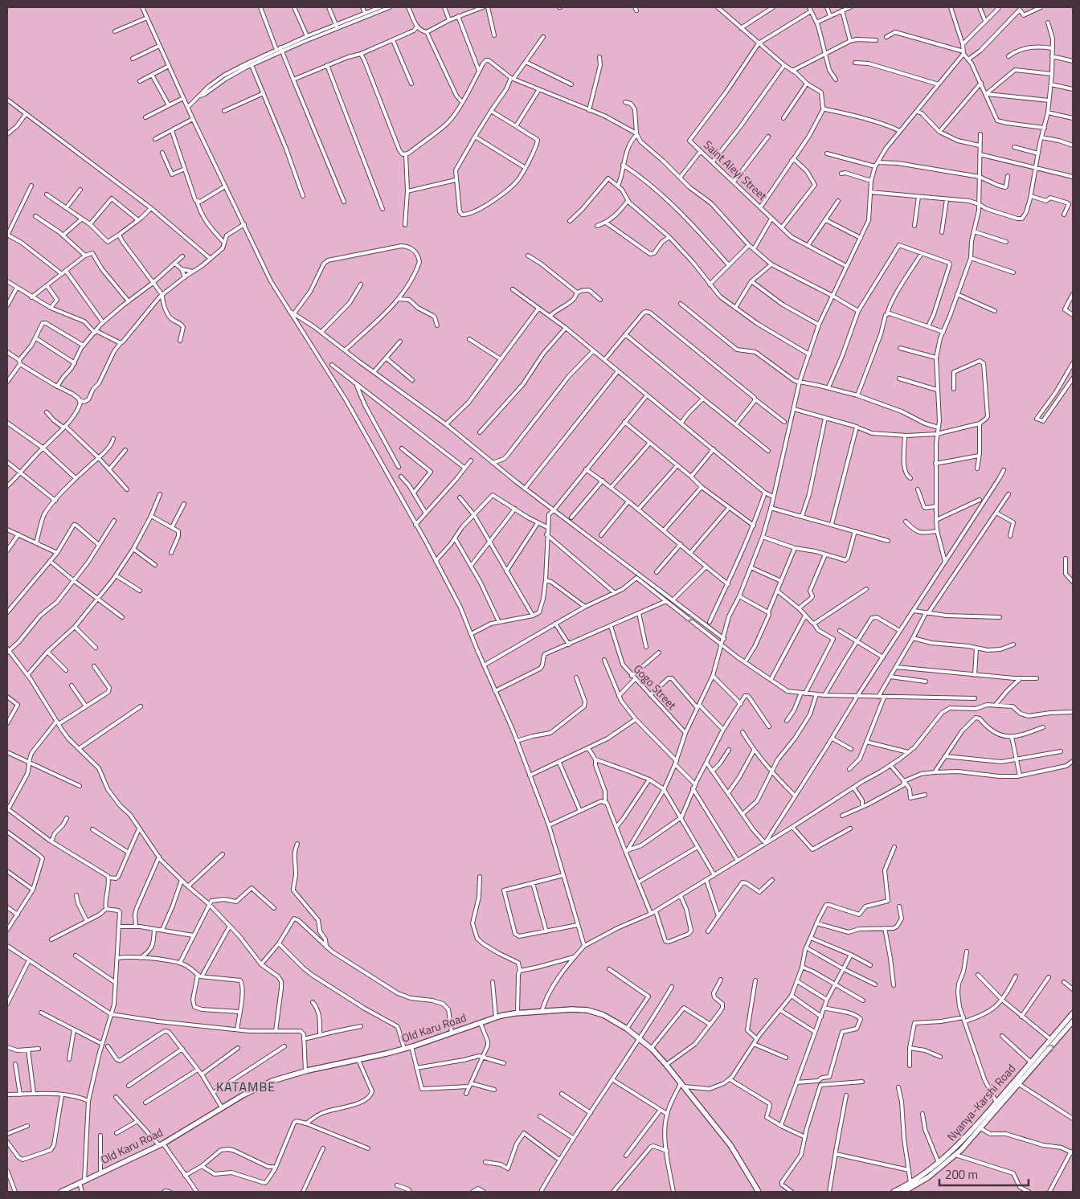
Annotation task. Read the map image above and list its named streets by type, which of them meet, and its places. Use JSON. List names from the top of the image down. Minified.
{"streets":{"main road":["Old Karu Road","Nyanya-Karshi Road"],"street":["Saint Aleyi Street","Gogo Street"]},"districts":["KATAMBE"],"scale_bar":"200 m"}
